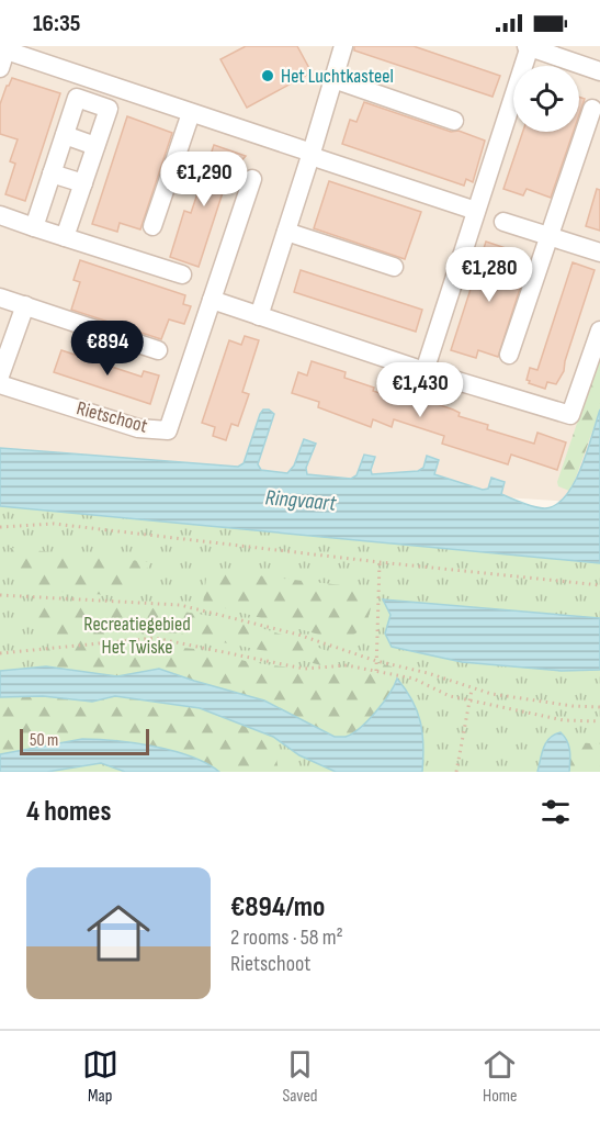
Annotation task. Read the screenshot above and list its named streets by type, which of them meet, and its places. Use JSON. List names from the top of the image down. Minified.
{"streets":{"street":["Rietschoot"]},"water":["Ringvaart"],"parks":["Recreatiegebied Het Twiske"],"places":["Het Luchtkasteel"],"scale_bar":"50 m","page":{"status":"16:35","price":["€1,290","€1,280","€894","€1,430"],"scale":"50 m","heading":"4 homes","list":[{"name":"€894/mo","note":"2 rooms · 58 m² · Rietschoot"}],"tabs":["Map","Saved","Home"]}}
